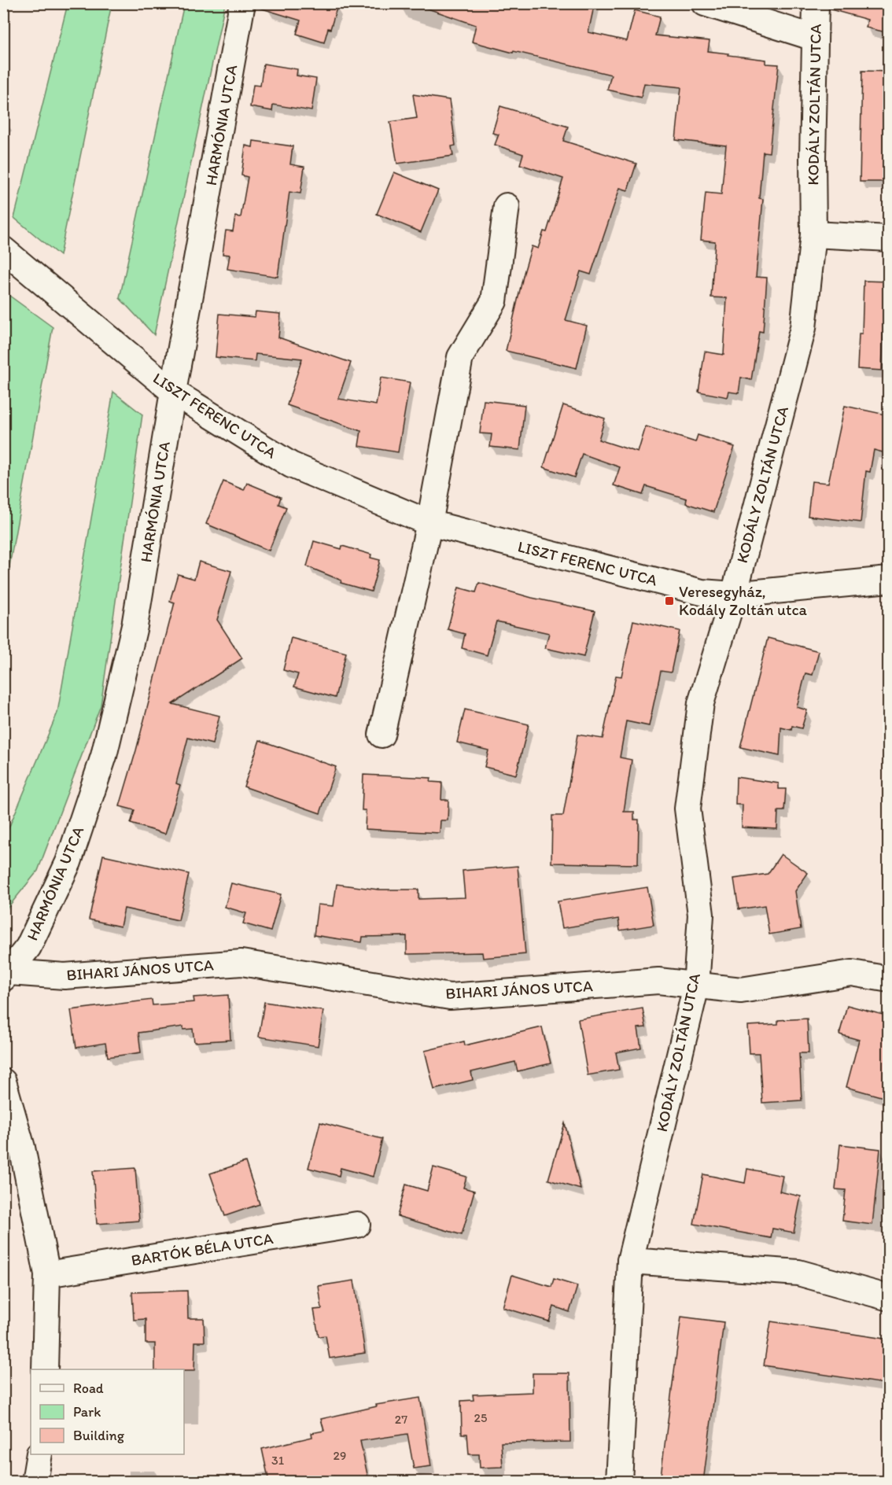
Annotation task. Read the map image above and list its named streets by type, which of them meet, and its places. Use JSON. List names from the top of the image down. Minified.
{"streets":{"street":["KODÁLY ZOLTÁN UTCA","HARMÓNIA UTCA","LISZT FERENC UTCA","BIHARI JÁNOS UTCA","BARTÓK BÉLA UTCA"]},"crossings":[["KODÁLY ZOLTÁN UTCA","LISZT FERENC UTCA"],["KODÁLY ZOLTÁN UTCA","BIHARI JÁNOS UTCA"],["HARMÓNIA UTCA","LISZT FERENC UTCA"],["HARMÓNIA UTCA","BIHARI JÁNOS UTCA"]],"places":{"transit":["Veresegyház, Kodály Zoltán utca"]},"house_numbers":["25","27","29","31"],"legend":["Road","Park","Building"]}
